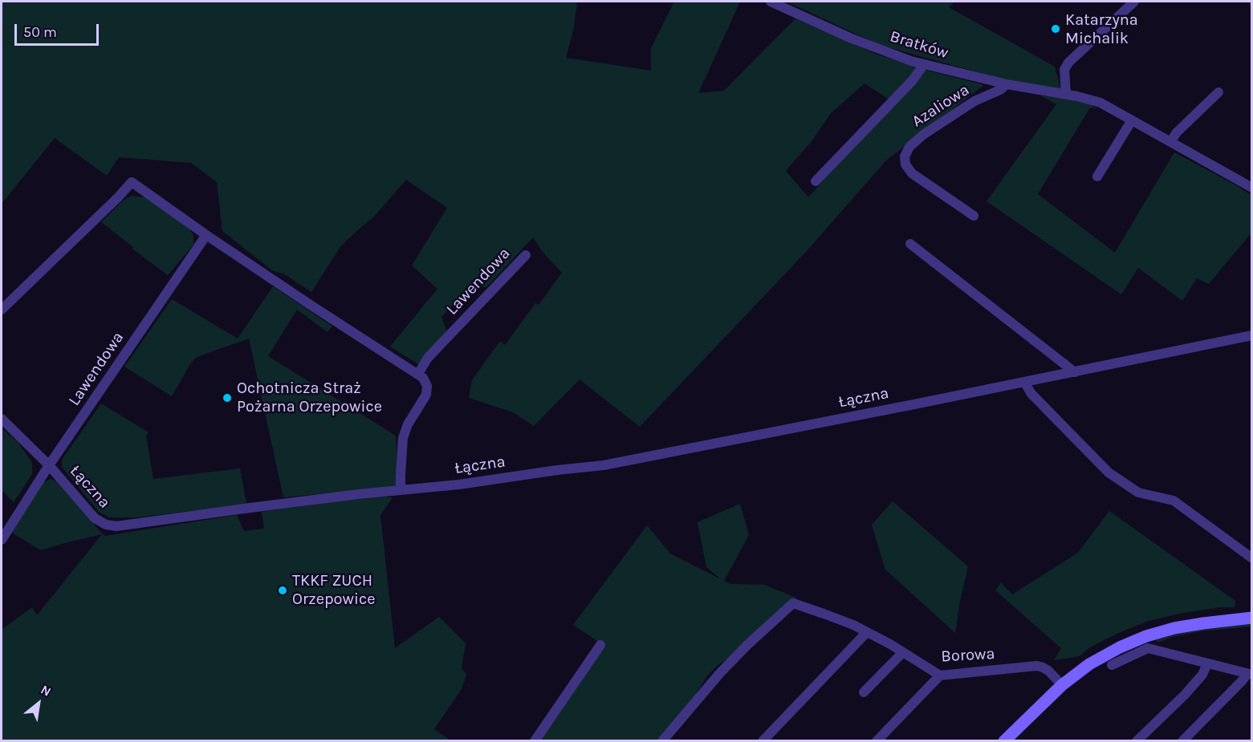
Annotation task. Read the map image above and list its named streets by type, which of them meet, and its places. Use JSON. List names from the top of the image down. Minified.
{"streets":{"street":["Bratków","Azaliowa","Lawendowa","Łączna","Borowa"]},"crossings":[["Bratków","Azaliowa"],["Lawendowa","Łączna"]],"places":["Katarzyna Michalik","Ochotnicza Straż Pożarna Orzepowice","TKKF ZUCH Orzepowice"],"scale_bar":"50 m","north":"top right"}
